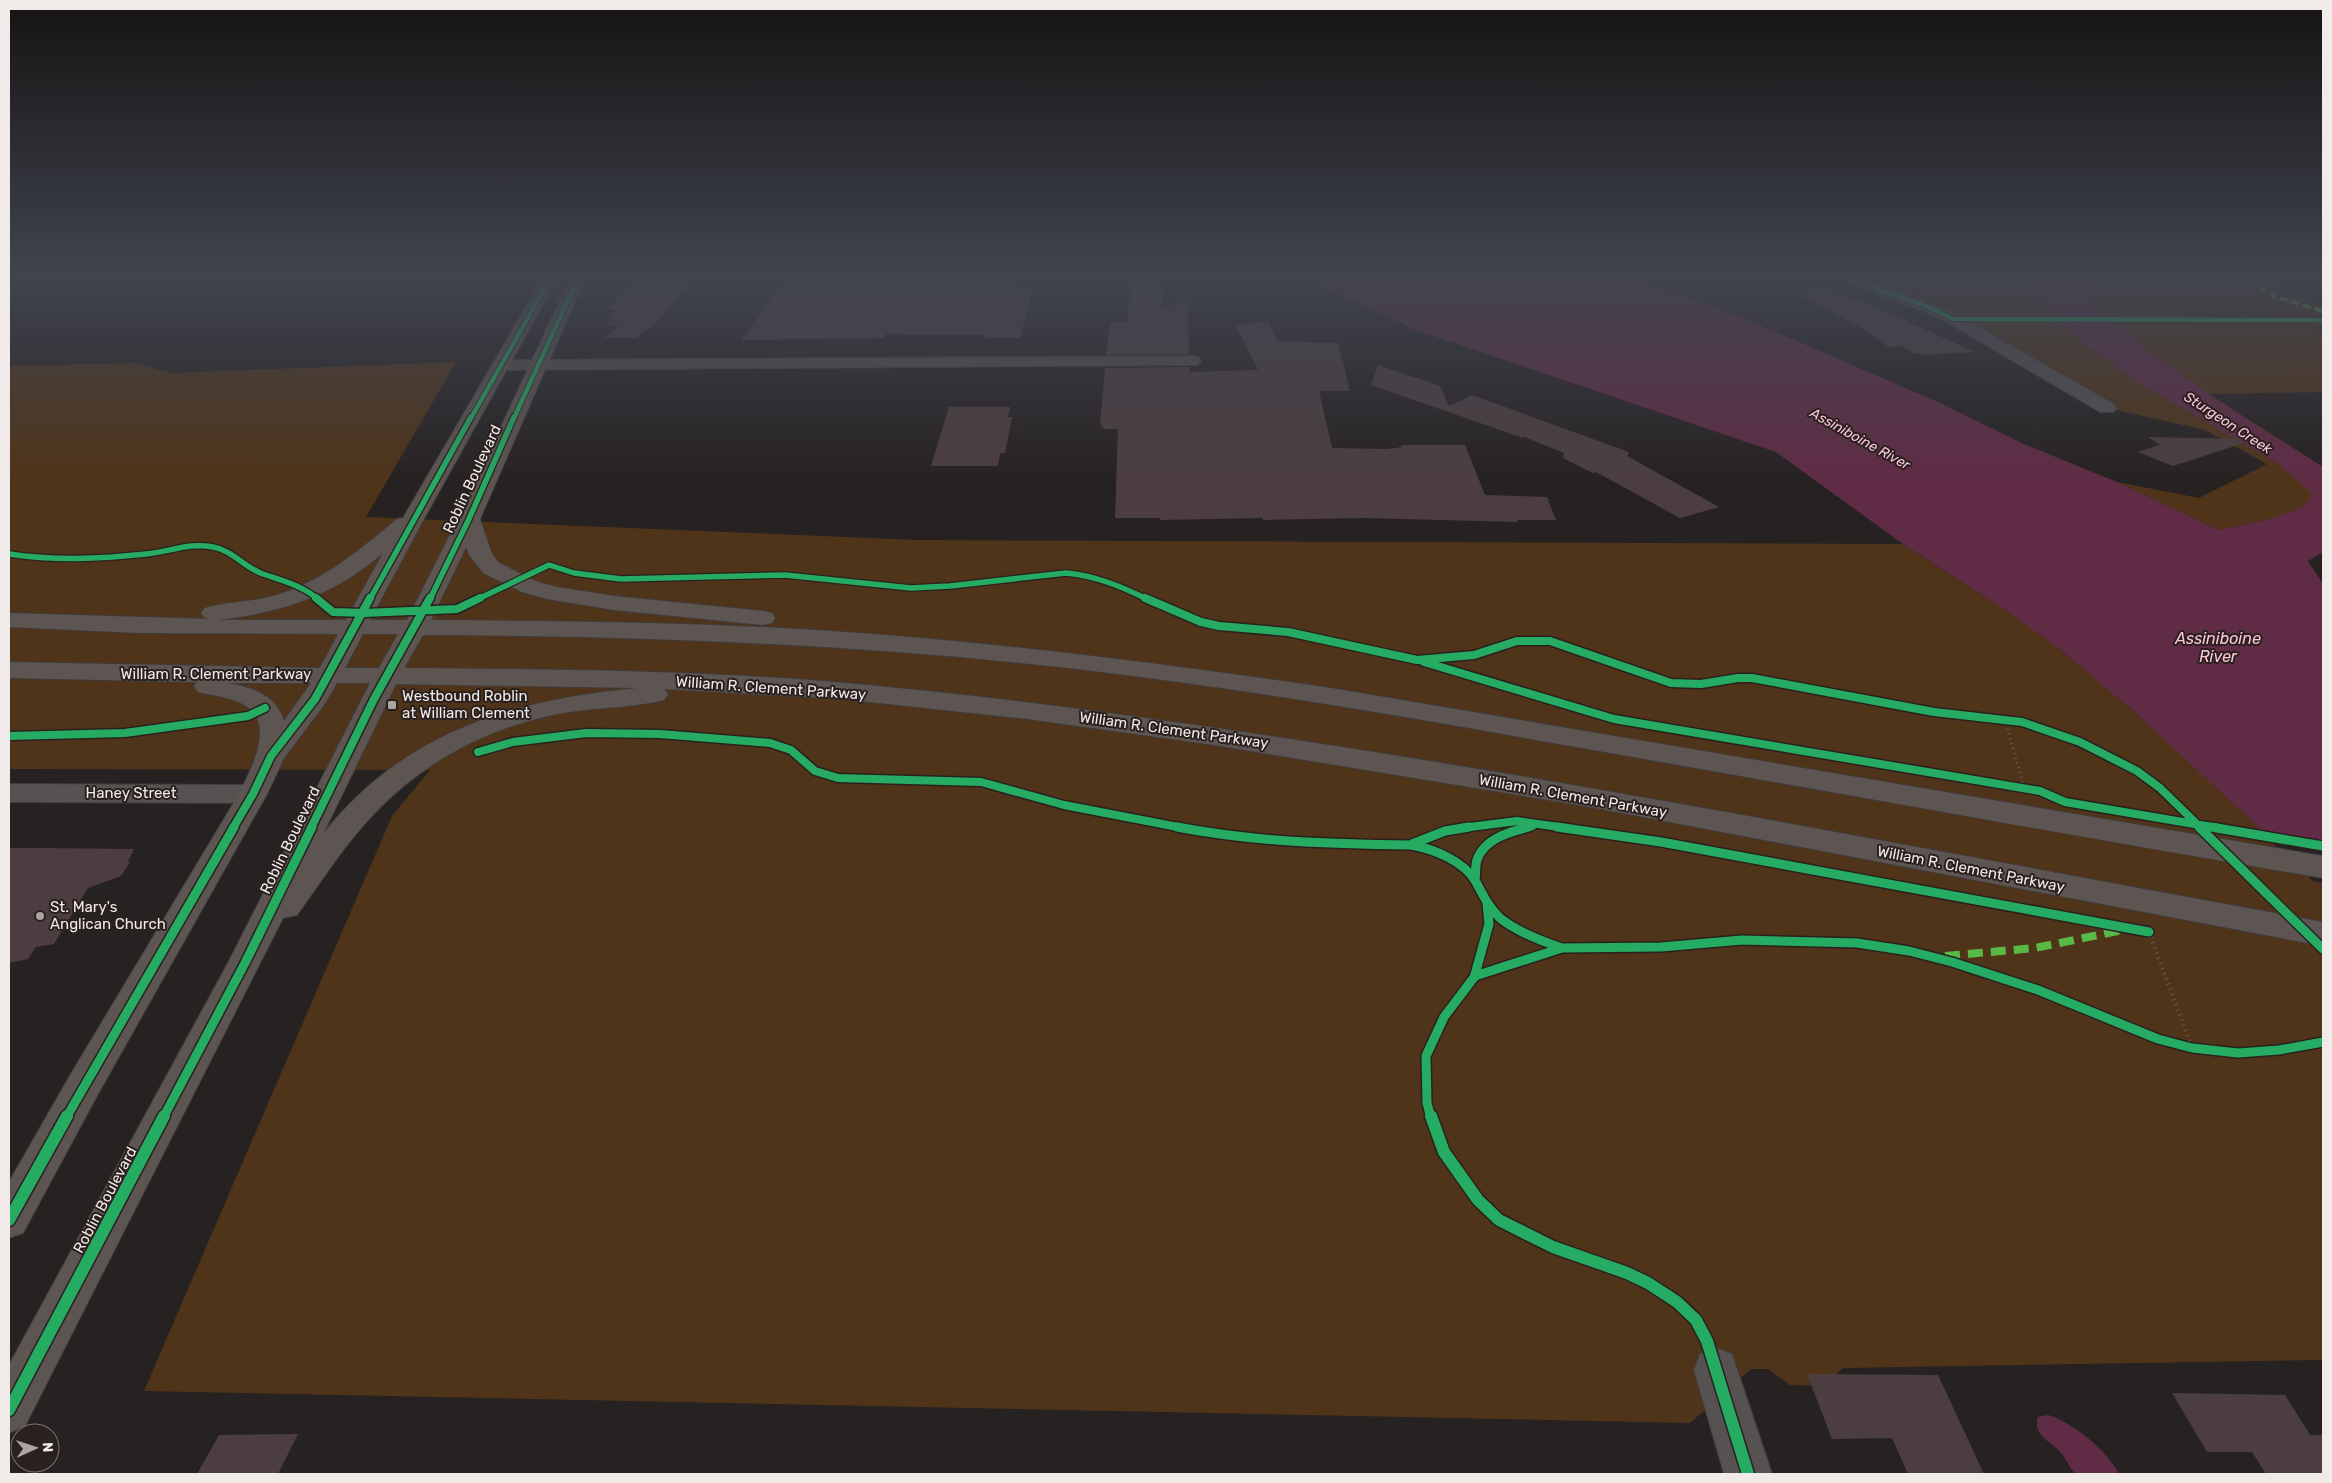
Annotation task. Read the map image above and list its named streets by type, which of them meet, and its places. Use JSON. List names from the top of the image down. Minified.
{"streets":{"main road":["Roblin Boulevard","William R. Clement Parkway"],"street":["Haney Street"]},"crossings":[["Roblin Boulevard","William R. Clement Parkway"],["Roblin Boulevard","Haney Street"]],"water":["Sturgeon Creek","Assiniboine River"],"places":{"transit":["Westbound Roblin at William Clement"],"other":["St. Mary's Anglican Church"]},"north":"right"}
